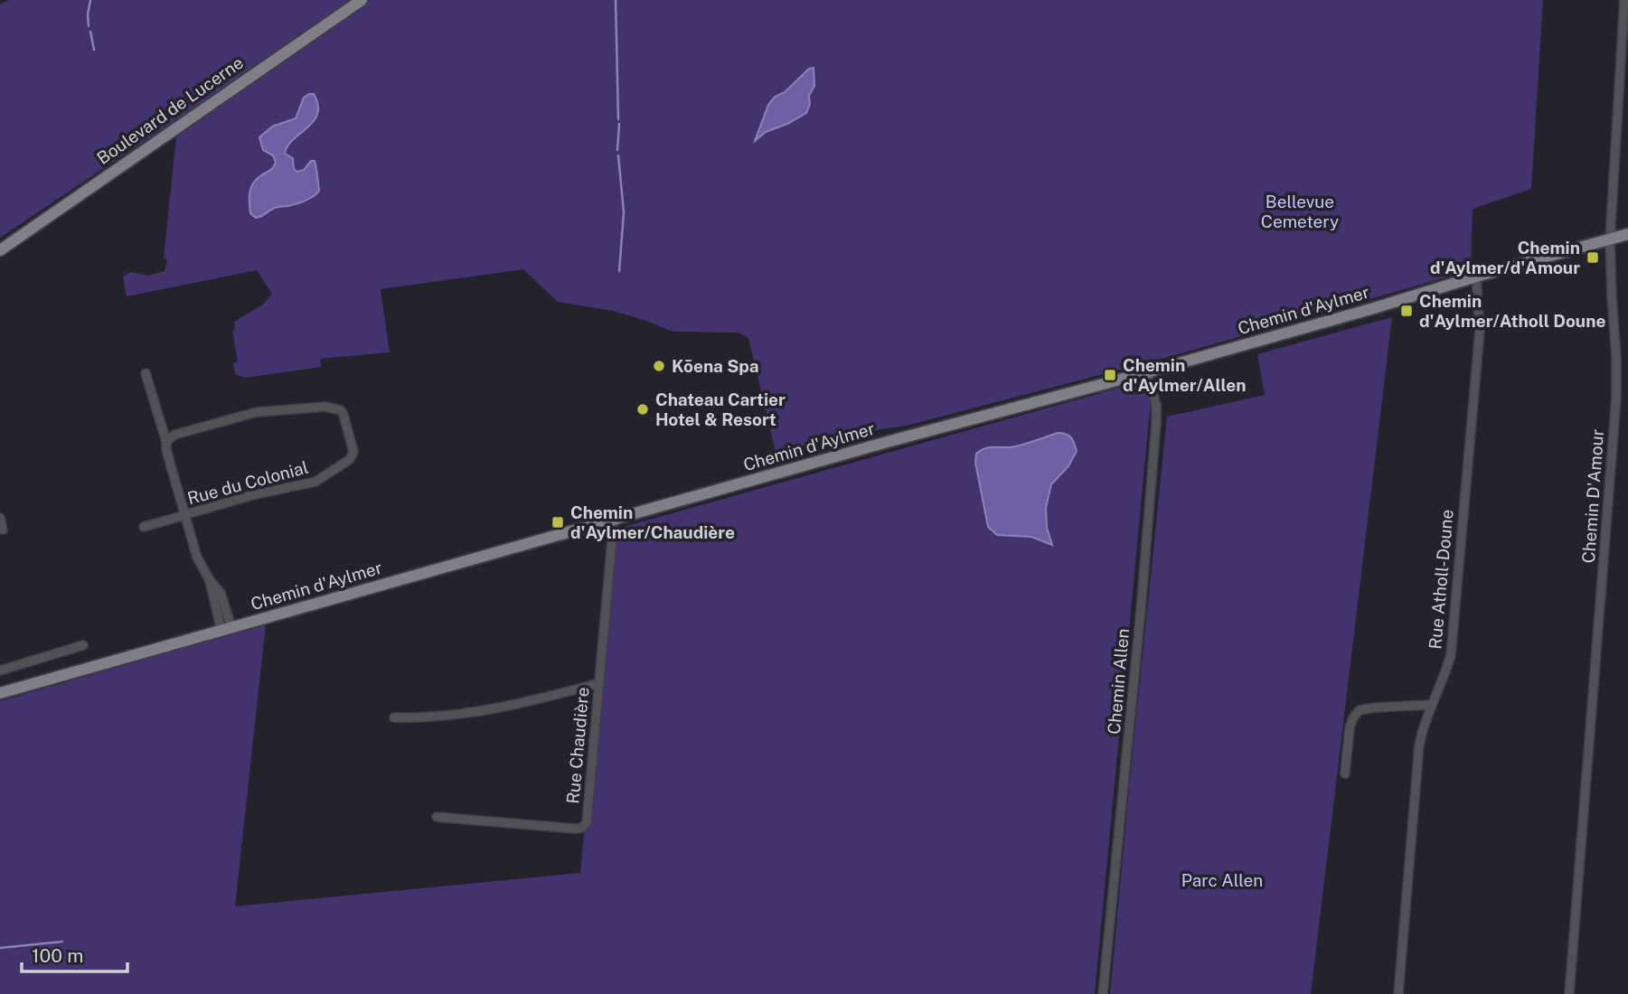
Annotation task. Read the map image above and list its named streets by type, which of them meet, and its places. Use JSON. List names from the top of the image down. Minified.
{"streets":{"main road":["Boulevard de Lucerne","Chemin d'Aylmer"],"street":["Rue du Colonial","Chemin D'Amour","Rue Atholl-Doune","Chemin Allen","Rue Chaudière"]},"crossings":[["Chemin d'Aylmer","Chemin D'Amour"],["Chemin d'Aylmer","Rue Atholl-Doune"],["Chemin d'Aylmer","Chemin Allen"],["Chemin d'Aylmer","Rue Chaudière"]],"parks":["Bellevue Cemetery","Parc Allen"],"places":{"transit":["Chemin d'Aylmer/d'Amour","Chemin d'Aylmer/Atholl Doune","Chemin d'Aylmer/Allen","Chemin d'Aylmer/Chaudière"],"other":["Kōena Spa","Chateau Cartier Hotel & Resort"]},"scale_bar":"100 m"}
